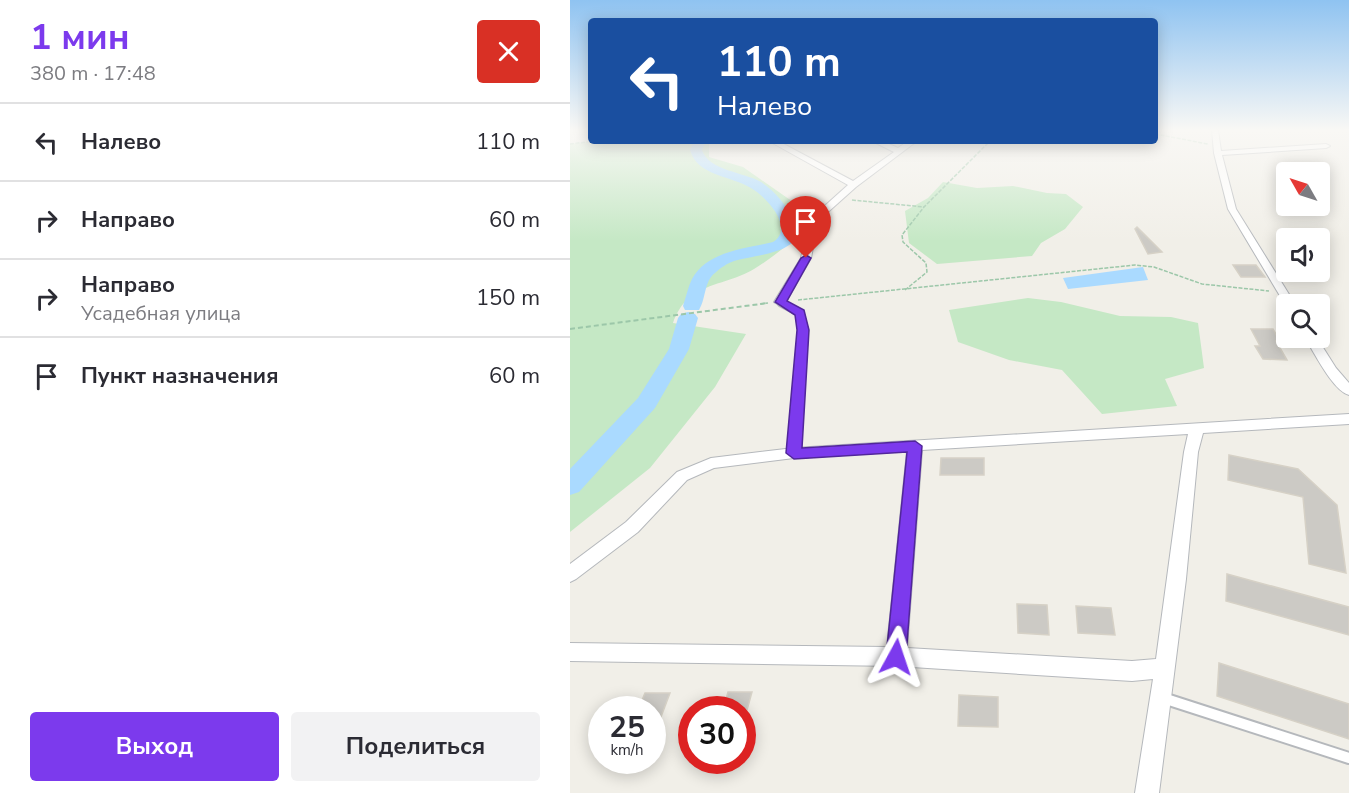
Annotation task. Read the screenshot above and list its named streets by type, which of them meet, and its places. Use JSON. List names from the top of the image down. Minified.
{"north":"top left","page":{"heading":["1 мин","380 m · 17:48"],"turn":["110 m","Налево"],"list":[{"name":"Налево","value":"110 m"},{"name":"Направо","value":"60 m"},{"name":"Направо","note":"Усадебная улица","value":"150 m"},{"name":"Пункт назначения","value":"60 m"}],"speed":"25 km/h","limit":"30","buttons":["Выход","Поделиться"]}}
